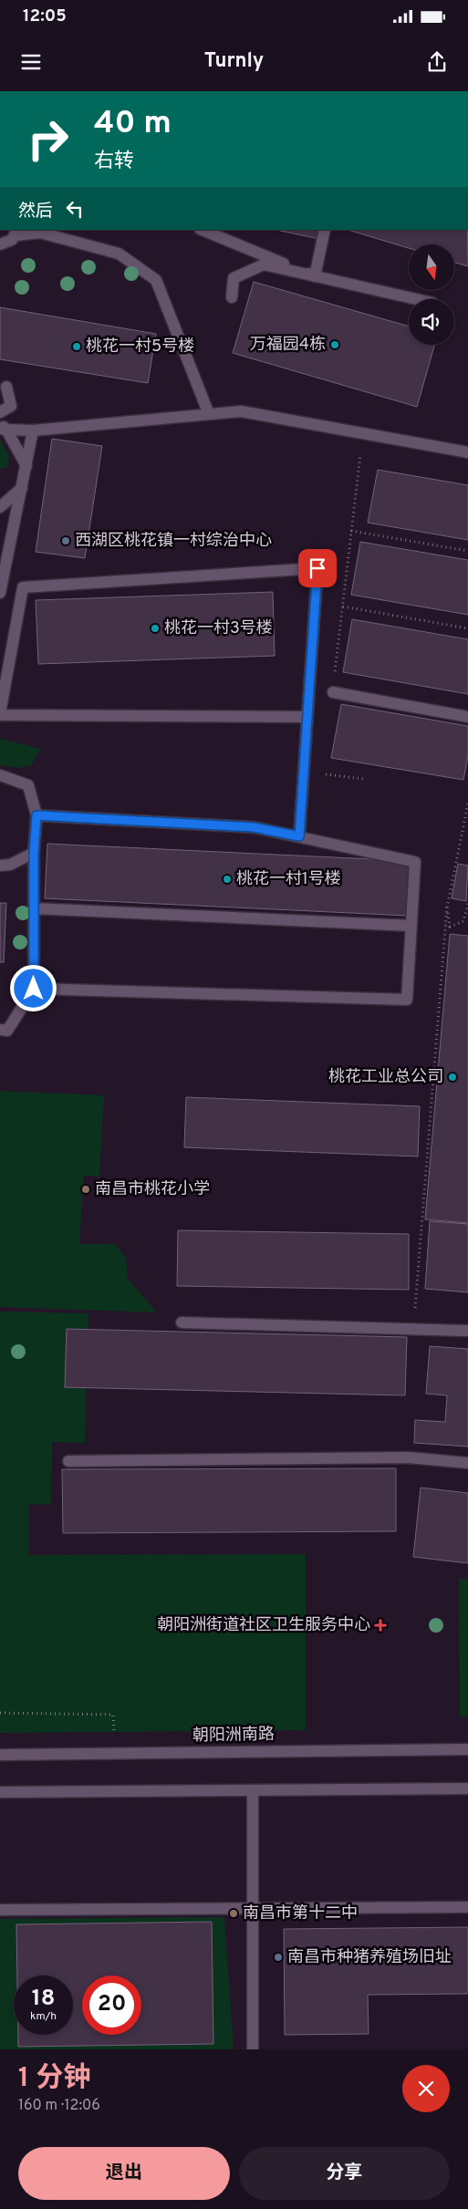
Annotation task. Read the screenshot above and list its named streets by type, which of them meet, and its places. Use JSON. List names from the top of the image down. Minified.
{"streets":{"main road":["朝阳洲南路"]},"places":{"other":["万福园4栋","桃花一村5号楼","西湖区桃花镇一村综治中心","桃花一村3号楼","桃花一村1号楼","桃花工业总公司","南昌市桃花小学","南昌市第十二中","南昌市种猪养殖场旧址"],"health":["朝阳洲街道社区卫生服务中心"]},"north":"bottom","page":{"status":"12:05","header":"Turnly","turn":["40 m","右转"],"then":"然后","speed":"18 km/h","limit":"20","heading":["1 分钟","160 m · 12:06"],"buttons":["退出","分享"]}}
